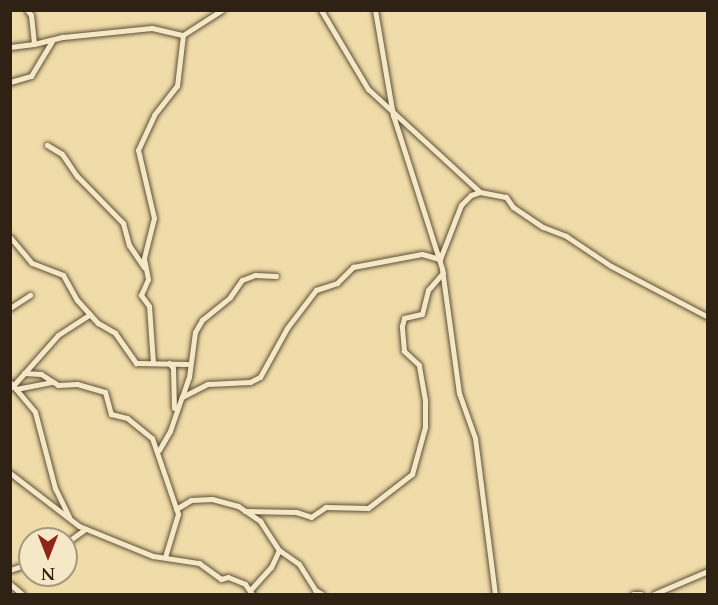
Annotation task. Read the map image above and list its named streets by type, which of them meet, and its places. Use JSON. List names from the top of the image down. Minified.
{"north":"bottom"}
